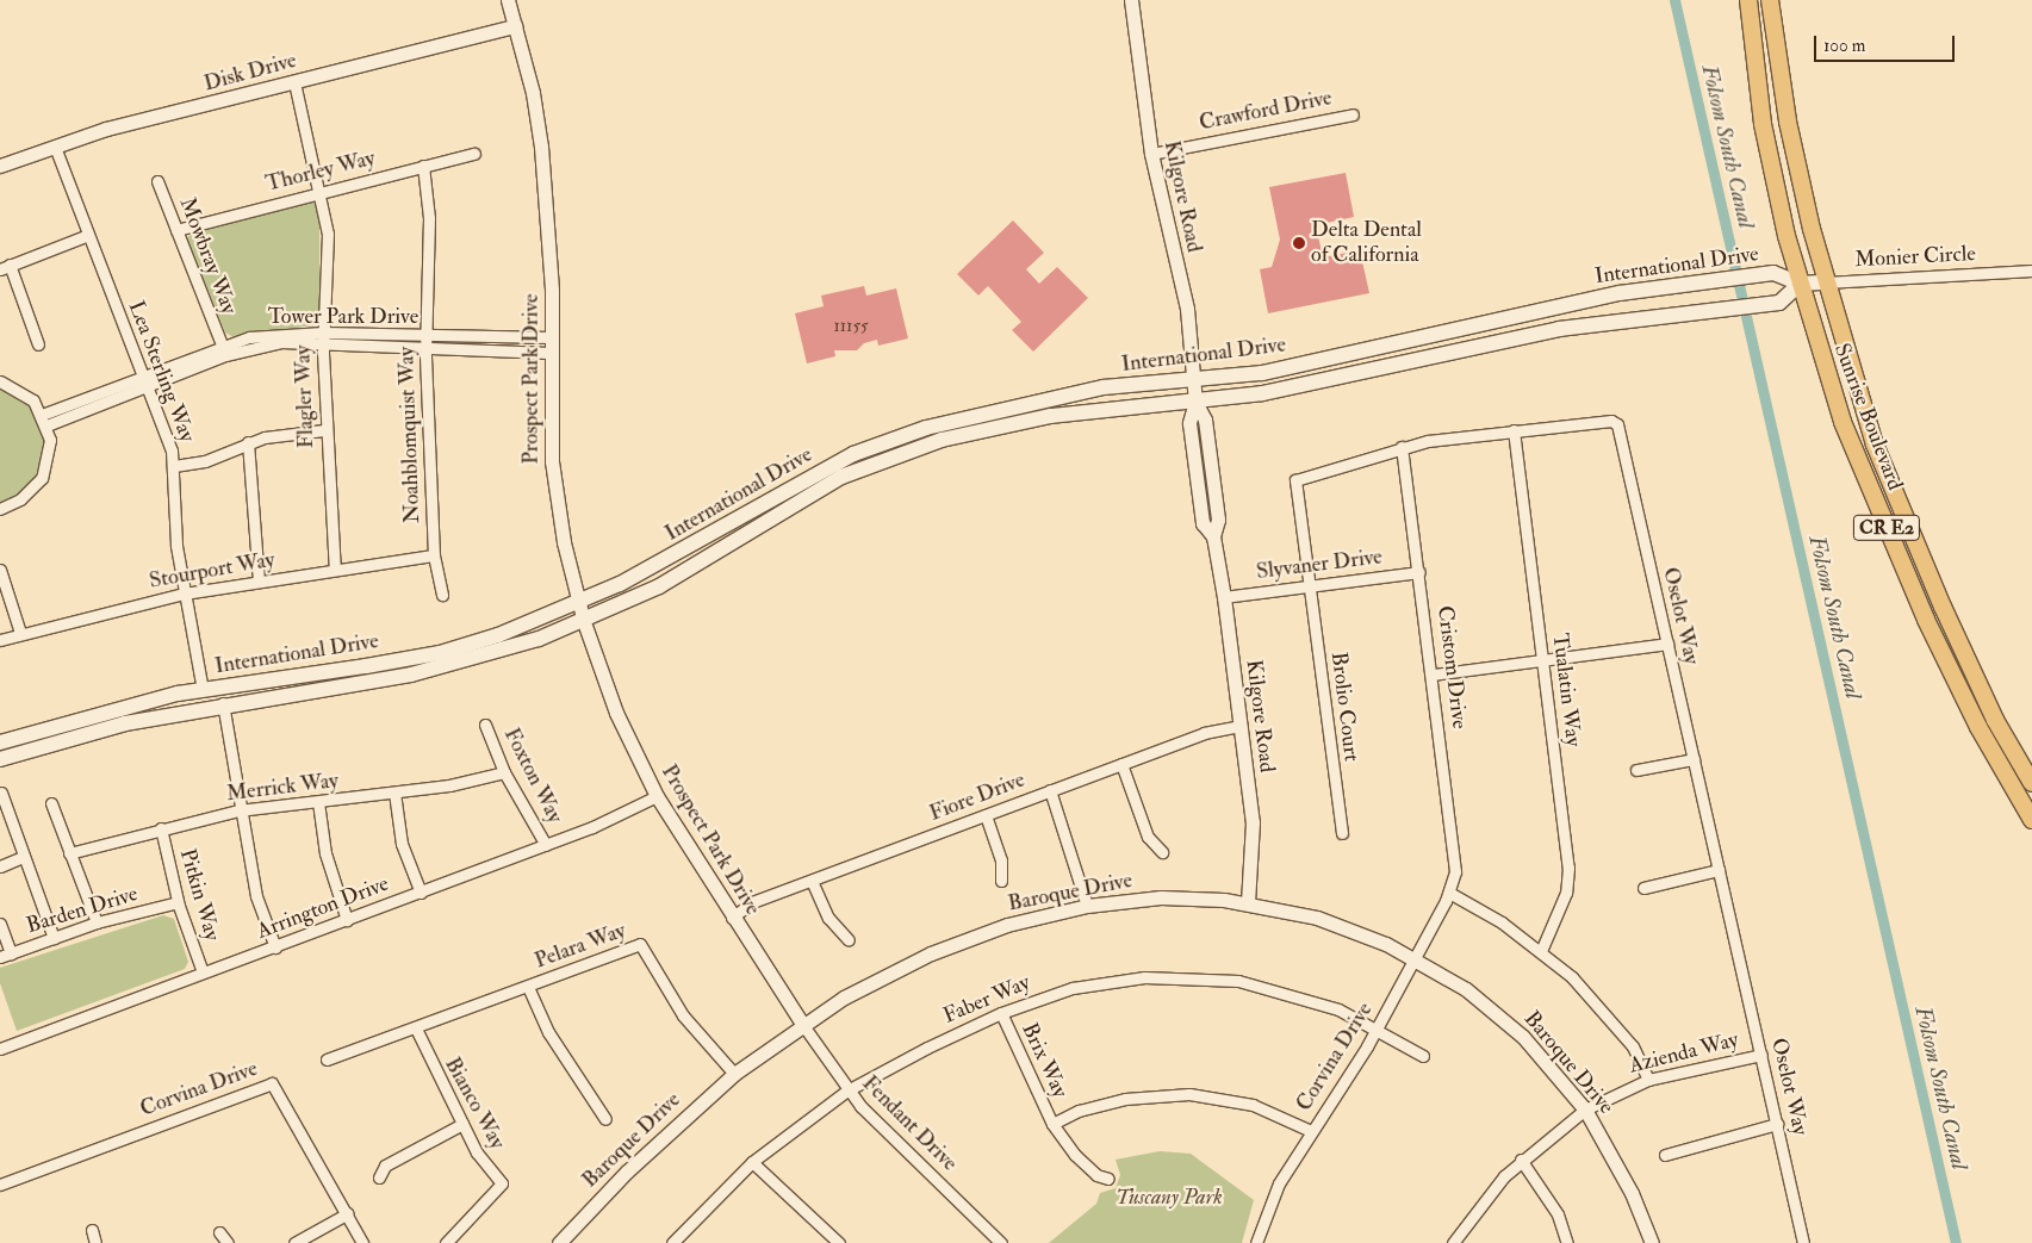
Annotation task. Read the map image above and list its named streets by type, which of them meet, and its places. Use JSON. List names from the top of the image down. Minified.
{"streets":{"main road":["Monier Circle","International Drive","Sunrise Boulevard","CR E2"],"street":["Disk Drive","Crawford Drive","Thorley Way","Kilgore Road","Mowbray Way","Tower Park Drive","Lea Sterling Way","Prospect Park Drive","Flagler Way","Noahblomquist Way","Slyvaner Drive","Stourport Way","Oselot Way","Cristom Drive","Tualatin Way","Brolio Court","Foxton Way","Merrick Way","Fiore Drive","Baroque Drive","Pitkin Way","Arrington Drive","Barden Drive","Pelara Way","Faber Way","Azienda Way","Corvina Drive","Brix Way","Bianco Way","Fendant Drive"]},"crossings":[["Disk Drive","Lea Sterling Way"],["Disk Drive","Prospect Park Drive"],["Disk Drive","Flagler Way"],["Crawford Drive","Kilgore Road"],["Thorley Way","Mowbray Way"],["Thorley Way","Flagler Way"],["Thorley Way","Noahblomquist Way"],["Kilgore Road","International Drive"],["Kilgore Road","Slyvaner Drive"],["Kilgore Road","Fiore Drive"],["Kilgore Road","Baroque Drive"],["Mowbray Way","Tower Park Drive"],["Monier Circle","International Drive"],["Monier Circle","Sunrise Boulevard"],["International Drive","Lea Sterling Way"],["International Drive","Prospect Park Drive"],["International Drive","Sunrise Boulevard"],["Tower Park Drive","Lea Sterling Way"],["Tower Park Drive","Prospect Park Drive"],["Tower Park Drive","Flagler Way"],["Tower Park Drive","Noahblomquist Way"],["Lea Sterling Way","Stourport Way"],["Prospect Park Drive","Fiore Drive"],["Prospect Park Drive","Baroque Drive"],["Prospect Park Drive","Arrington Drive"],["Prospect Park Drive","Fendant Drive"],["Flagler Way","Stourport Way"],["Noahblomquist Way","Stourport Way"],["Slyvaner Drive","Oselot Way"],["Slyvaner Drive","Cristom Drive"],["Slyvaner Drive","Brolio Court"],["Oselot Way","Cristom Drive"],["Oselot Way","Tualatin Way"],["Oselot Way","Brolio Court"],["Oselot Way","Azienda Way"],["Cristom Drive","Corvina Drive"],["Foxton Way","Merrick Way"],["Foxton Way","Arrington Drive"],["Merrick Way","Pitkin Way"],["Baroque Drive","Pelara Way"],["Baroque Drive","Azienda Way"],["Baroque Drive","Corvina Drive"],["Baroque Drive","Fendant Drive"],["Pitkin Way","Arrington Drive"],["Pitkin Way","Barden Drive"],["Pelara Way","Bianco Way"],["Faber Way","Corvina Drive"],["Faber Way","Brix Way"],["Faber Way","Fendant Drive"]],"water":["Folsom South Canal"],"parks":["Tuscany Park"],"places":["Delta Dental of California"],"house_numbers":["11155"],"scale_bar":"100 m"}
